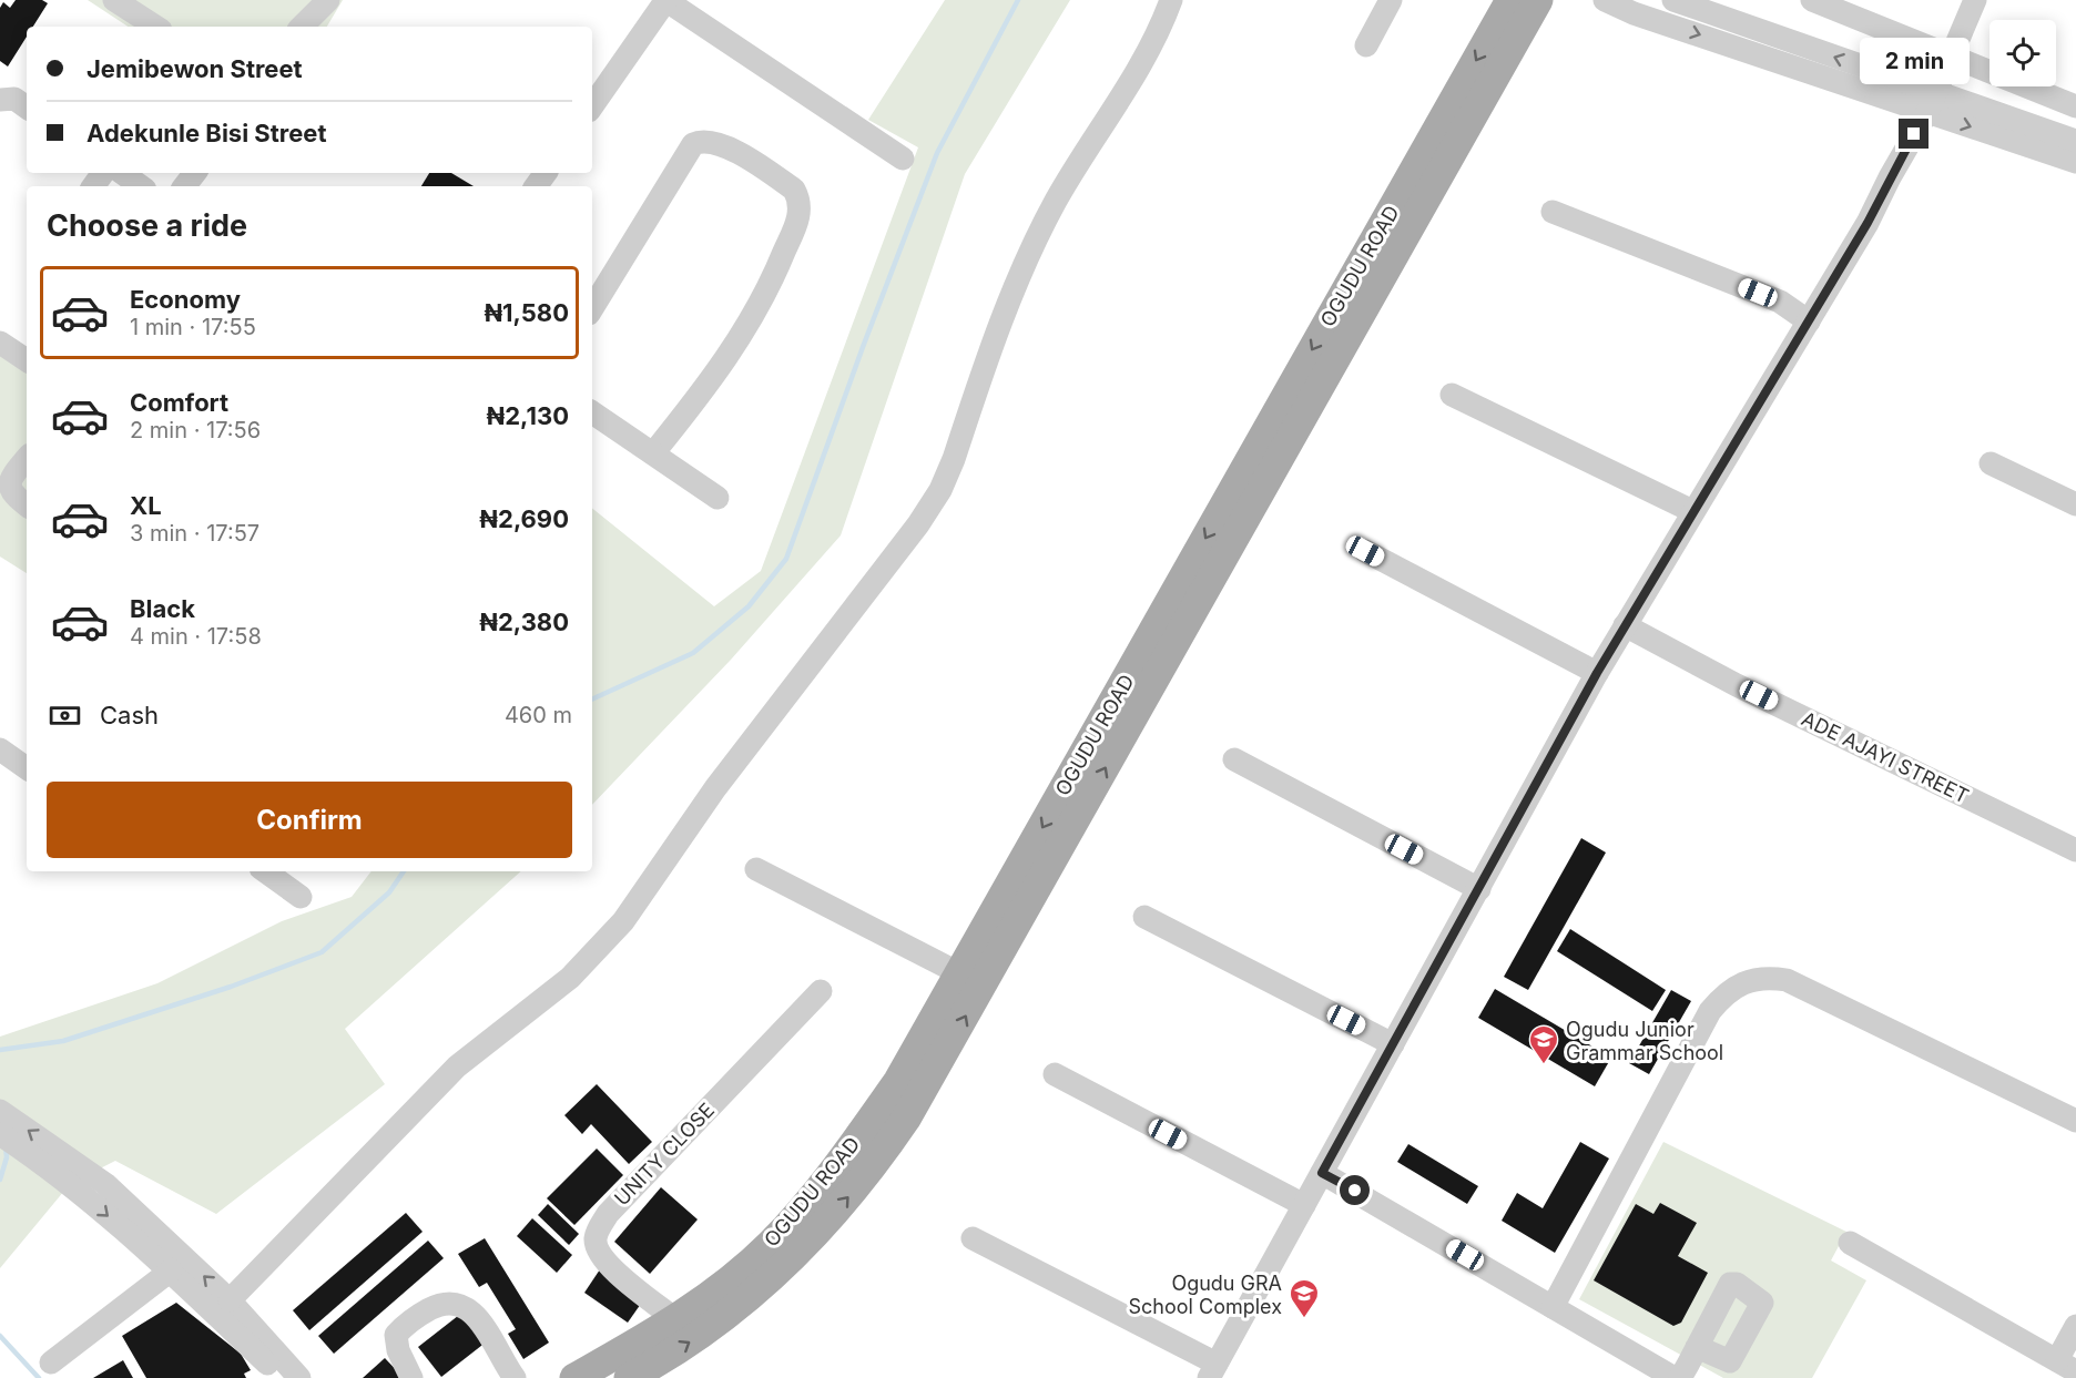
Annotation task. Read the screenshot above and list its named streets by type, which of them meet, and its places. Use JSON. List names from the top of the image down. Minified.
{"streets":{"main road":["OGUDU ROAD"],"street":["ADE AJAYI STREET","UNITY CLOSE"]},"crossings":[["OGUDU ROAD","UNITY CLOSE"]],"places":{"school or university":["Ogudu Junior Grammar School","Ogudu GRA School Complex"]},"page":{"banner":["Jemibewon Street","Adekunle Bisi Street"],"bubble":"2 min","heading":"Choose a ride","list":[{"name":"Economy","note":"1 min · 17:55","value":"₦1,580"},{"name":"Comfort","note":"2 min · 17:56","value":"₦2,130"},{"name":"XL","note":"3 min · 17:57","value":"₦2,690"},{"name":"Black","note":"4 min · 17:58","value":"₦2,380"}],"pay":["Cash","460 m"],"buttons":"Confirm"}}
